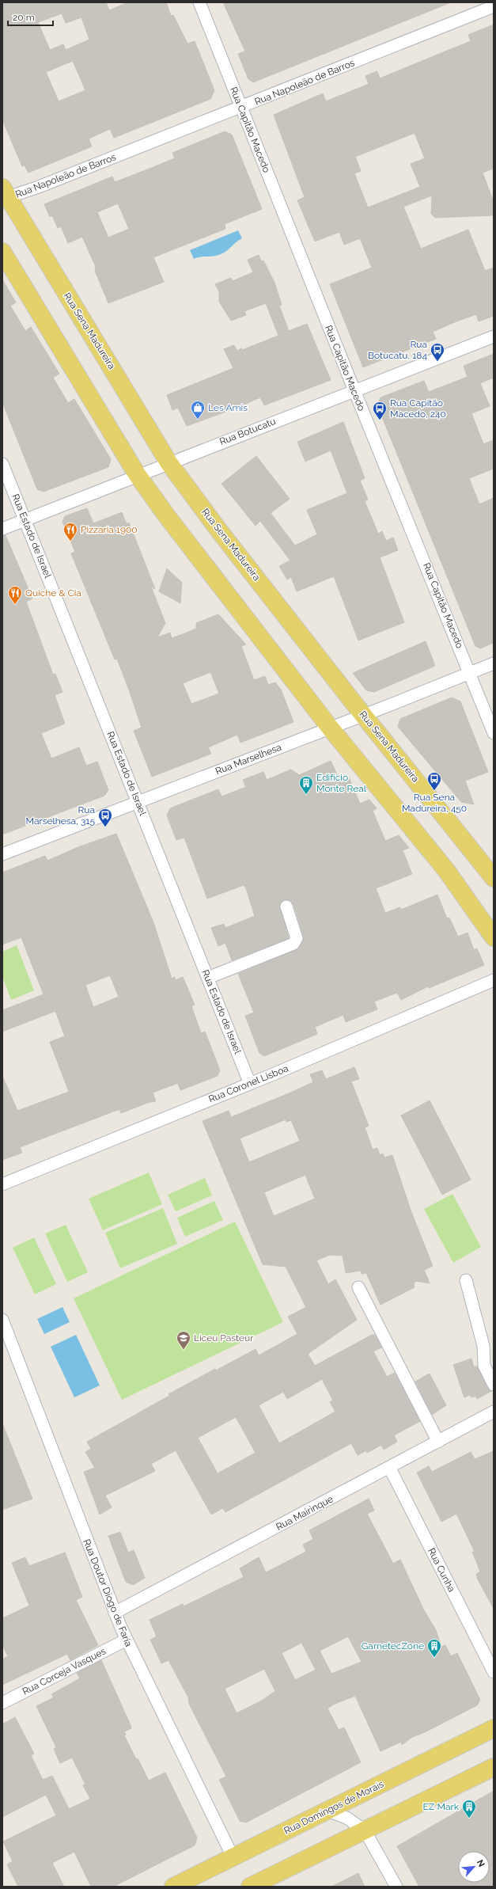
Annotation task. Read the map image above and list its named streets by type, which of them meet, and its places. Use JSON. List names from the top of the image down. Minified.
{"streets":{"main road":["Rua Sena Madureira","Rua Domingos de Morais"],"street":["Rua Napoleão de Barros","Rua Capitão Macedo","Rua Botucatu","Rua Estado de Israel","Rua Marselhesa","Rua Coronel Lisboa","Rua Mairinque","Rua Cunha","Rua Doutor Diogo de Faria","Rua Corceja Vasques"]},"crossings":[["Rua Napoleão de Barros","Rua Capitão Macedo"],["Rua Napoleão de Barros","Rua Sena Madureira"],["Rua Capitão Macedo","Rua Botucatu"],["Rua Capitão Macedo","Rua Marselhesa"],["Rua Sena Madureira","Rua Botucatu"],["Rua Sena Madureira","Rua Marselhesa"],["Rua Botucatu","Rua Estado de Israel"],["Rua Estado de Israel","Rua Marselhesa"],["Rua Estado de Israel","Rua Coronel Lisboa"],["Rua Mairinque","Rua Cunha"],["Rua Mairinque","Rua Doutor Diogo de Faria"],["Rua Doutor Diogo de Faria","Rua Corceja Vasques"],["Rua Doutor Diogo de Faria","Rua Domingos de Morais"]],"places":{"bus stop":["Rua Botucatu, 184","Rua Capitão Macedo, 240","Rua Sena Madureira, 450","Rua Marselhesa, 315"],"shop":["Les Amis"],"restaurant":["Pizzaria 1900","Quiche & Cia"],"building":["Edifício Monte Real","GametecZone","EZ Mark"],"school or university":["Liceu Pasteur"]},"scale_bar":"20 m","north":"top right"}
